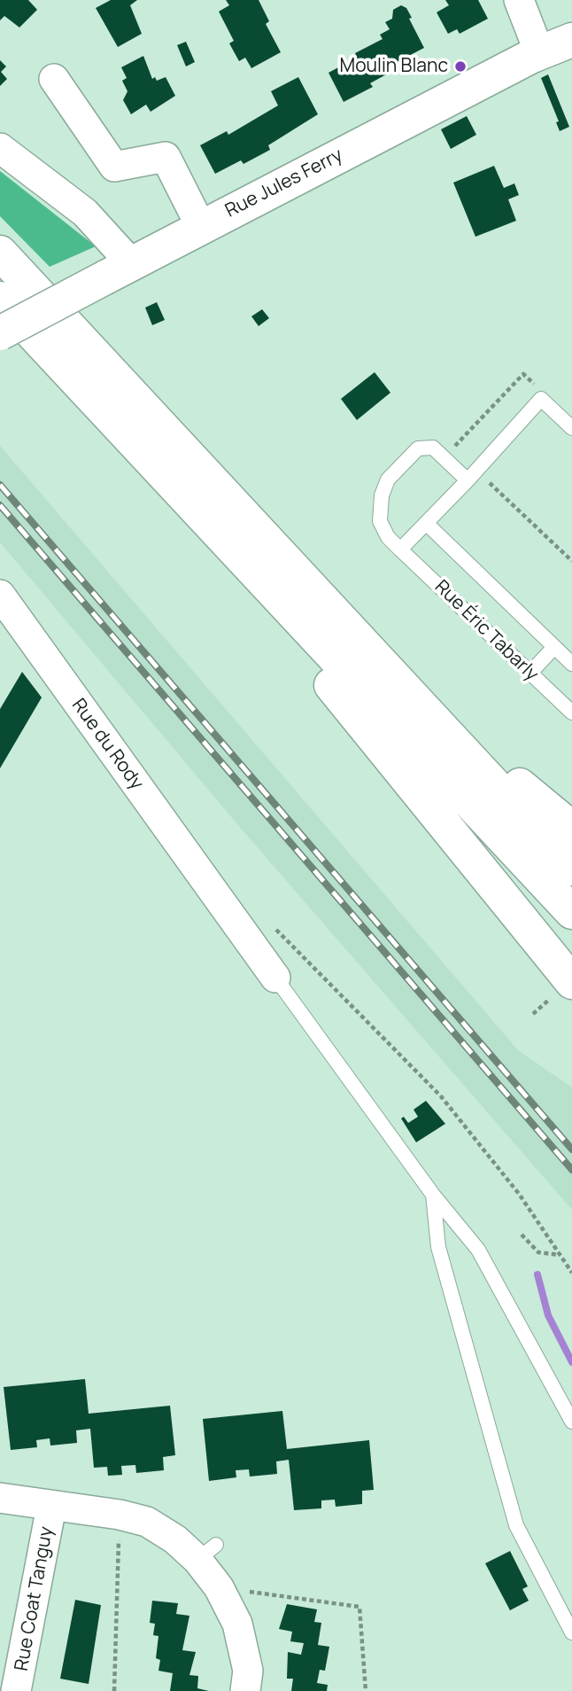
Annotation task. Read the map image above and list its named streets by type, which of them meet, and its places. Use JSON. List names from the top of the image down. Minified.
{"streets":{"main road":["Rue Jules Ferry"],"street":["Rue du Rody","Rue Coat Tanguy"],"lane":["Rue Éric Tabarly"]},"places":["Moulin Blanc"]}
